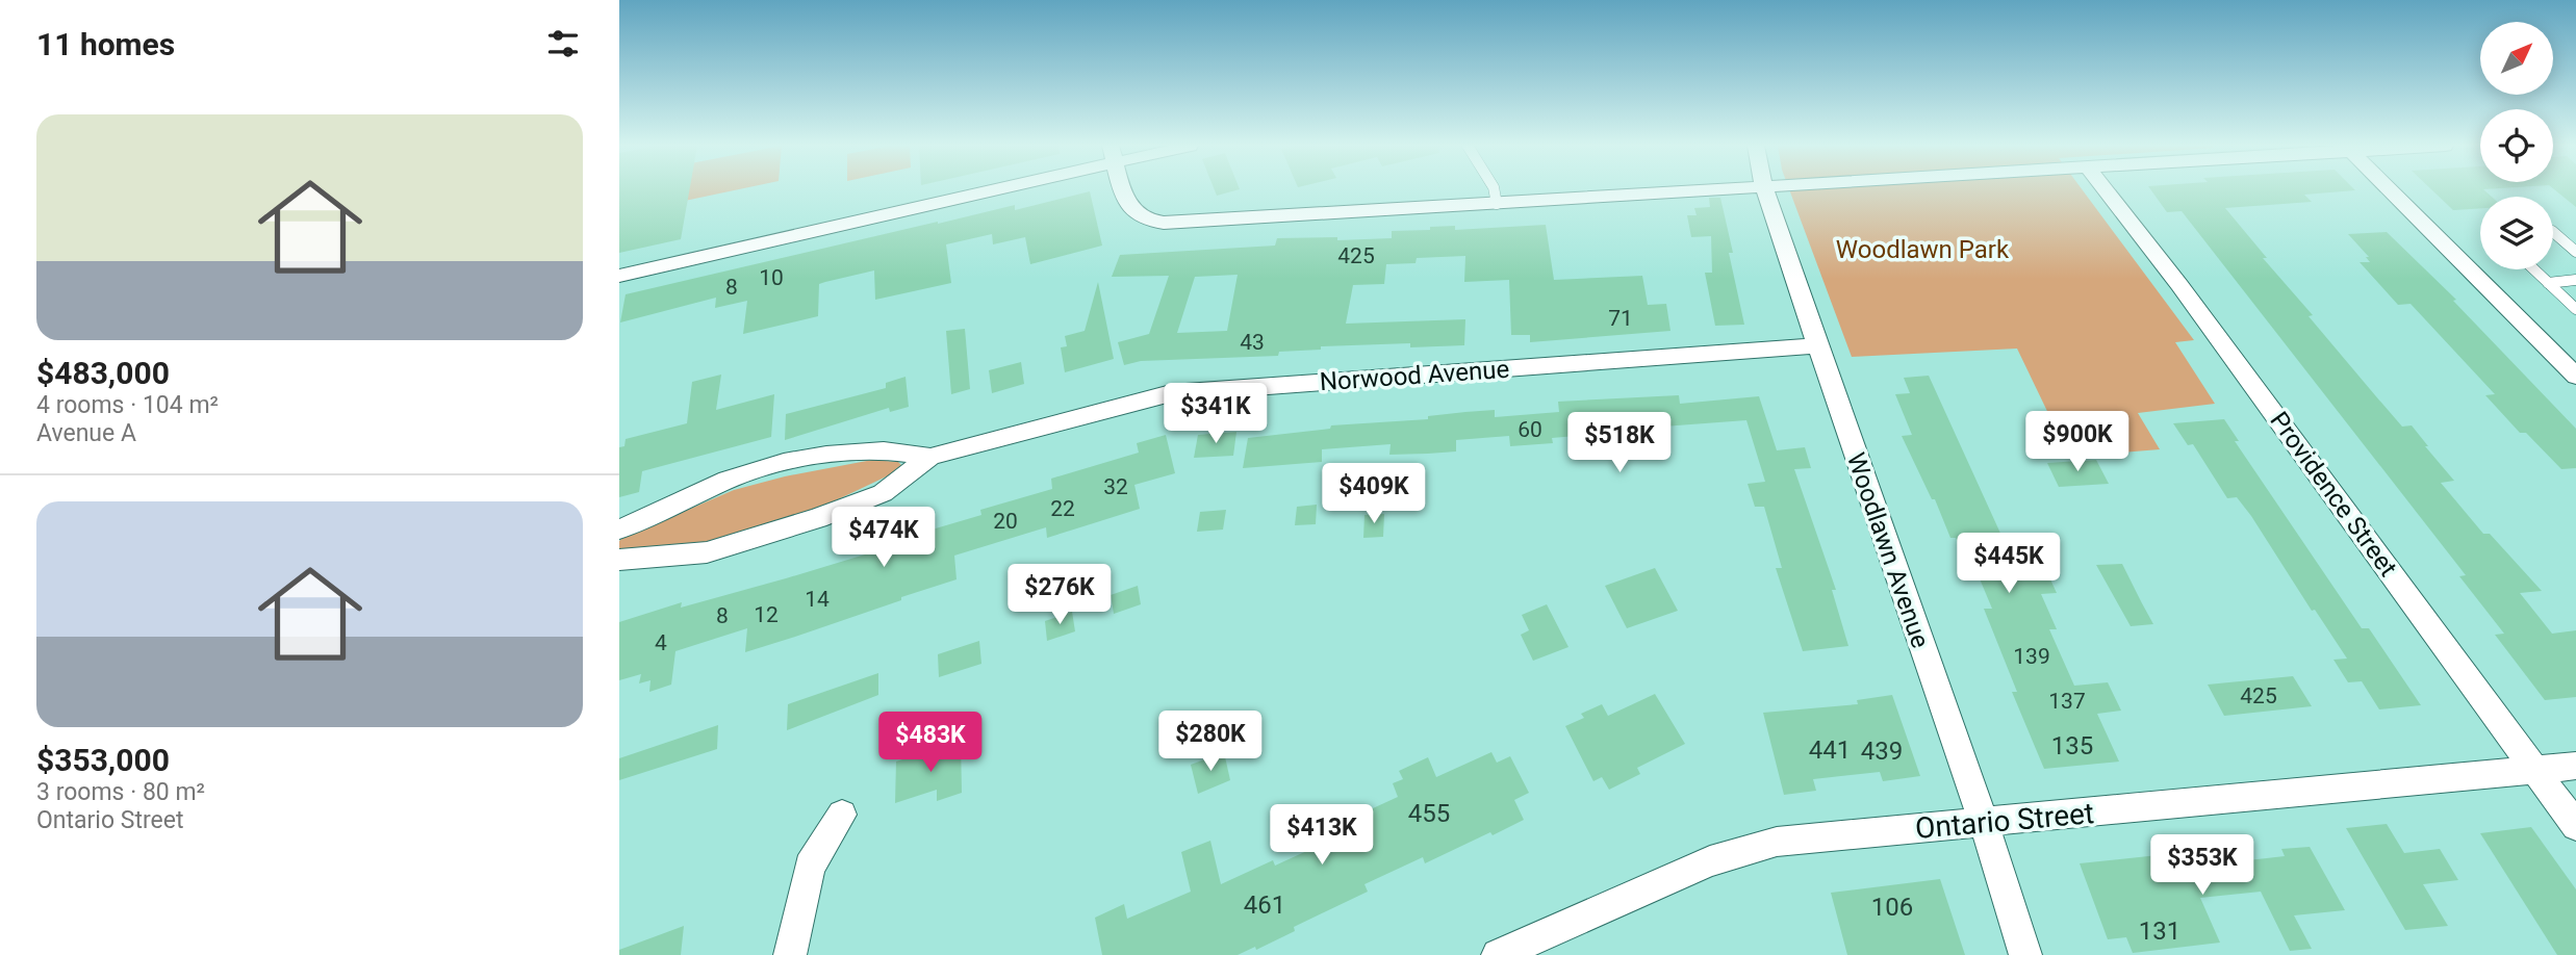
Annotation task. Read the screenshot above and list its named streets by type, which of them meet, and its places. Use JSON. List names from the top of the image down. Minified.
{"streets":{"street":["Norwood Avenue","Providence Street","Woodlawn Avenue","Ontario Street"]},"crossings":[["Norwood Avenue","Woodlawn Avenue"],["Providence Street","Ontario Street"],["Woodlawn Avenue","Ontario Street"]],"parks":["Woodlawn Park"],"house_numbers":["425","10","8","71","43","60","32","22","20","14","12","8","4","139","425","137","135","441","439","455","461","106","131"],"north":"top right","page":{"heading":"11 homes","list":[{"name":"$483,000","note":"4 rooms · 104 m² · Avenue A"},{"name":"$353,000","note":"3 rooms · 80 m² · Ontario Street"}],"price":["$341K","$900K","$518K","$409K","$474K","$445K","$276K","$280K","$483K","$413K","$353K"]}}
